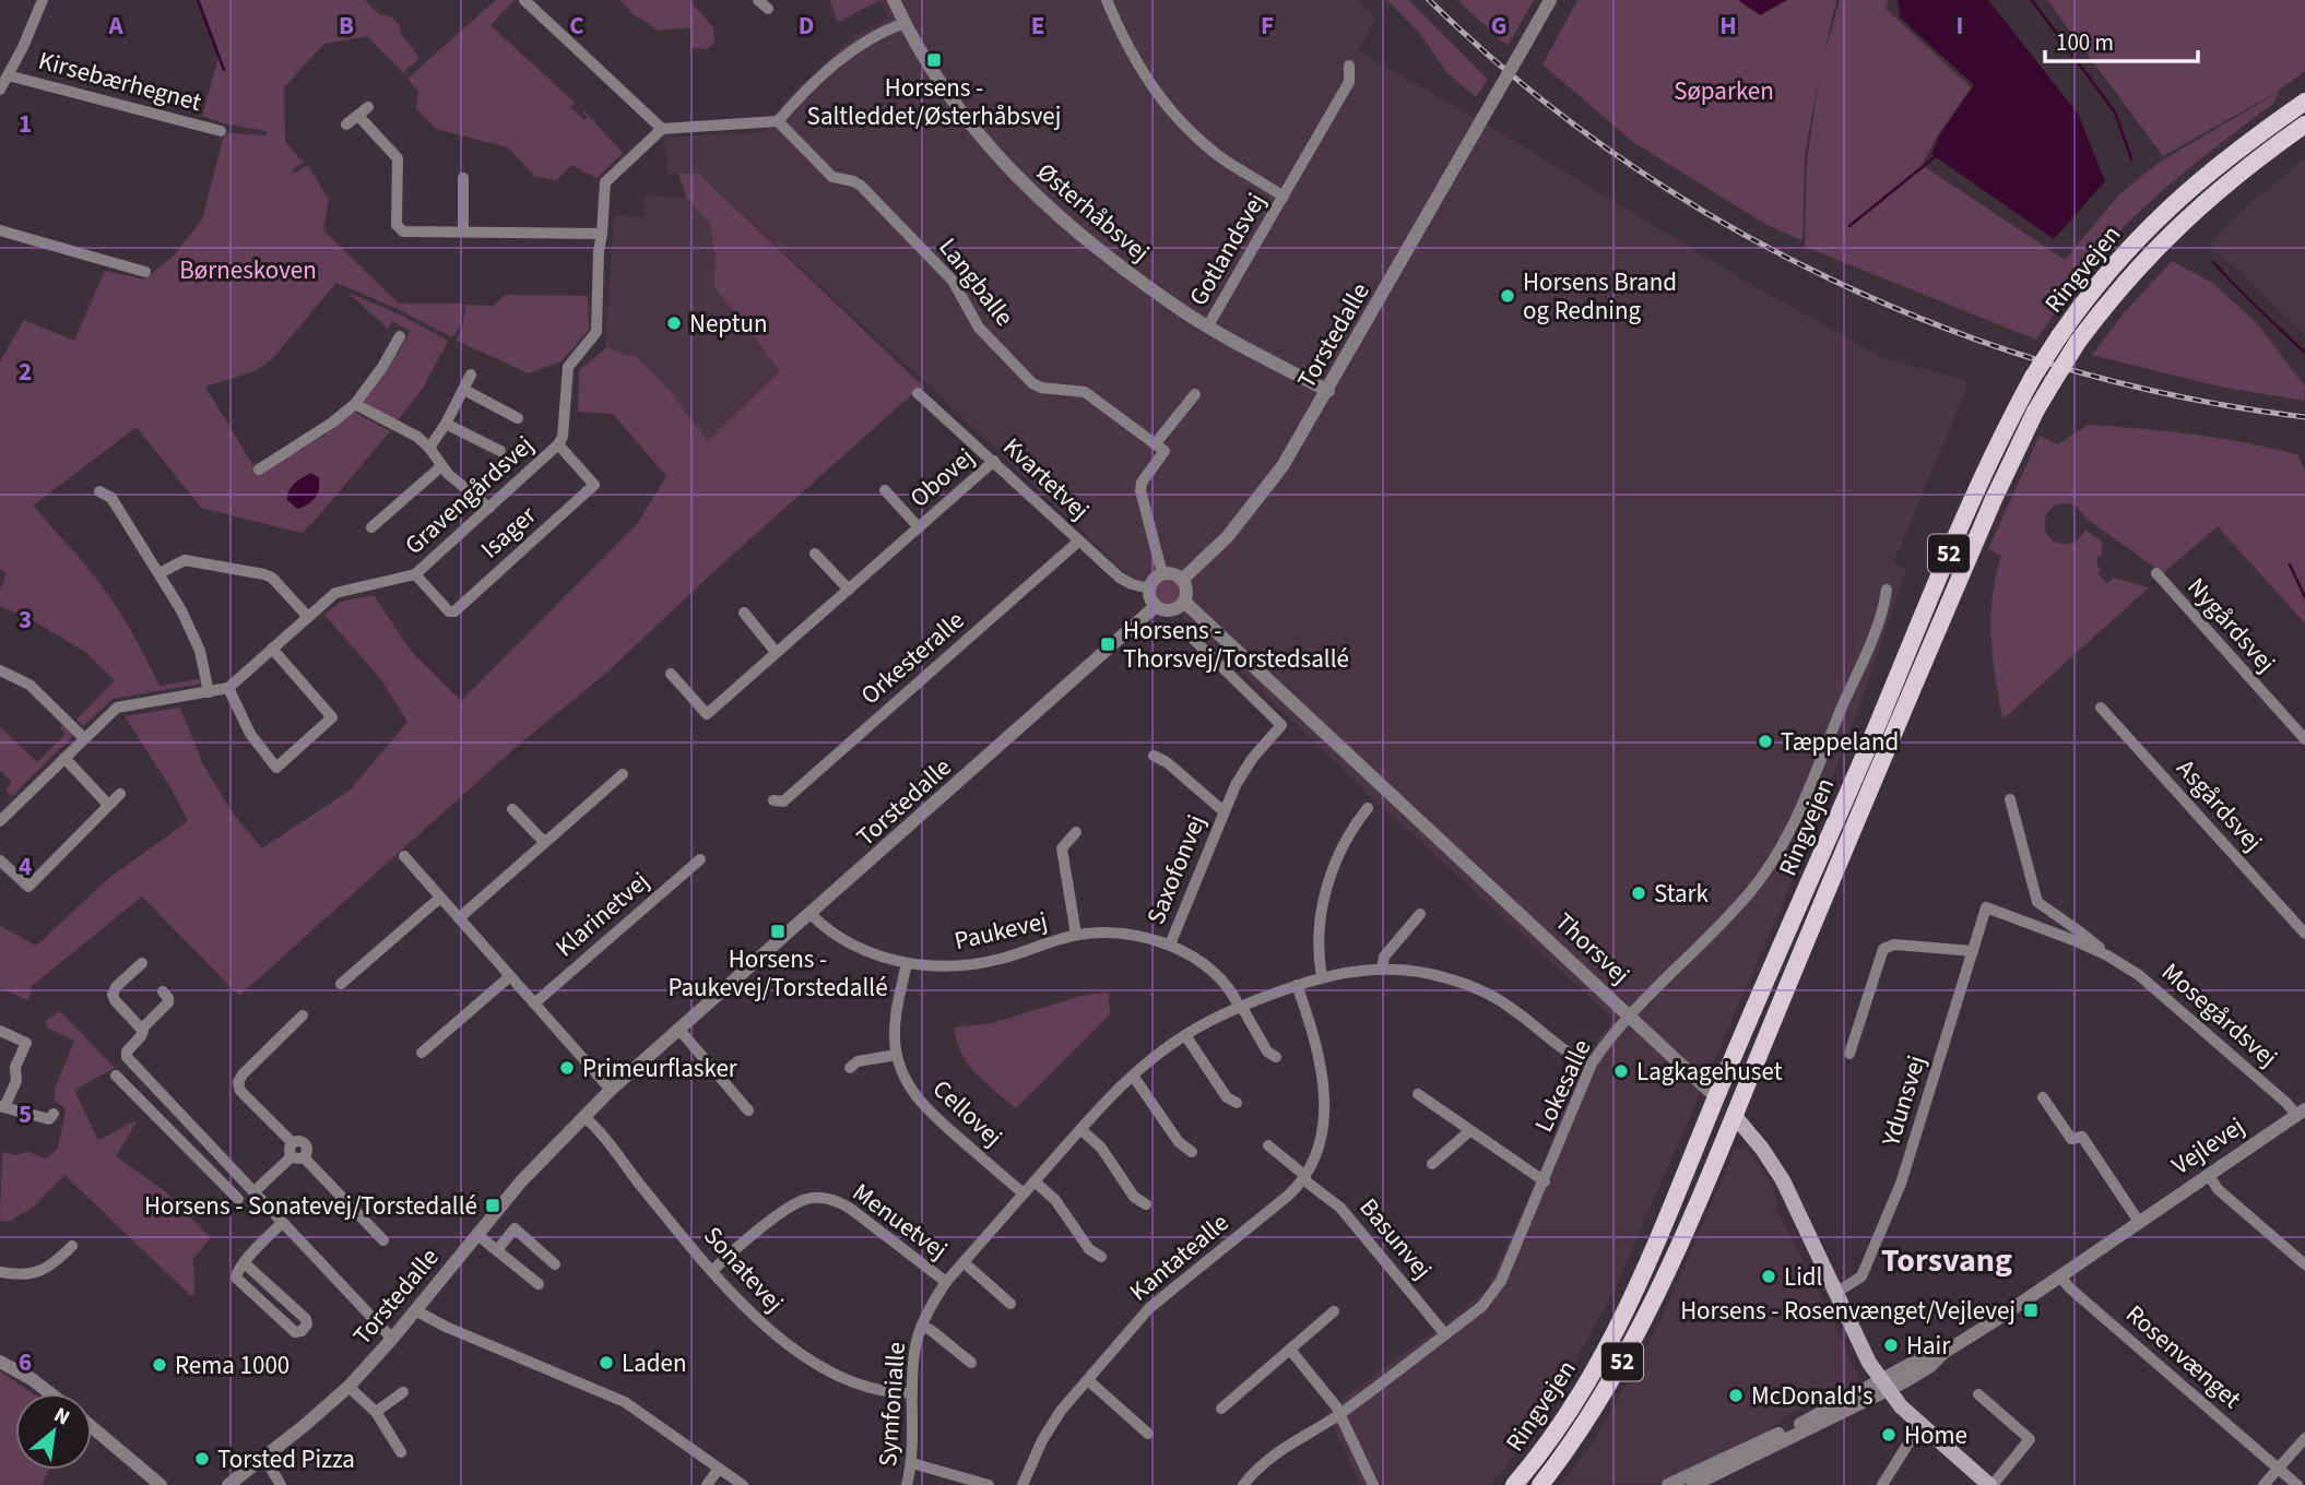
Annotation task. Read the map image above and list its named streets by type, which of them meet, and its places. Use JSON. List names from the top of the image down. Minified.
{"streets":{"main road":["Ringvejen","52","Thorsvej"],"street":["Kirsebærhegnet","Østerhåbsvej","Gotlandsvej","Langballe","Torstedalle","Obovej","Kvartetvej","Gravengårdsvej","Isager","Nygårdsvej","Orkesteralle","Asgårdsvej","Saxofonvej","Klarinetvej","Paukevej","Mosegårdsvej","Lokesalle","Ydunsvej","Cellovej","Vejlevej","Menuetvej","Basunvej","Kantatealle","Sonatevej","Rosenvænget","Symfonialle"]},"crossings":[["Østerhåbsvej","Gotlandsvej"],["Østerhåbsvej","Torstedalle"],["Ringvejen","Thorsvej"],["Torstedalle","Kvartetvej"],["Torstedalle","Paukevej"],["Torstedalle","Thorsvej"],["Torstedalle","Sonatevej"],["Obovej","Kvartetvej"],["Kvartetvej","Orkesteralle"],["Kvartetvej","Thorsvej"],["Gravengårdsvej","Isager"],["Saxofonvej","Paukevej"],["Paukevej","Cellovej"],["Paukevej","Symfonialle"],["Thorsvej","Lokesalle"],["Thorsvej","Ydunsvej"],["Thorsvej","Vejlevej"],["Mosegårdsvej","Ydunsvej"],["Mosegårdsvej","Vejlevej"],["Lokesalle","Basunvej"],["Lokesalle","Symfonialle"],["Cellovej","Symfonialle"],["Vejlevej","Rosenvænget"],["Menuetvej","Sonatevej"],["Menuetvej","Symfonialle"],["Basunvej","Kantatealle"],["Kantatealle","Symfonialle"],["Sonatevej","Symfonialle"]],"districts":["Torsvang"],"parks":["Søparken","Børneskoven"],"places":{"transit":["Horsens - Saltleddet/Østerhåbsvej","Horsens - Thorsvej/Torstedsallé","Horsens - Paukevej/Torstedallé","Horsens - Sonatevej/Torstedallé","Horsens - Rosenvænget/Vejlevej"],"other":["Horsens Brand og Redning","Neptun","Tæppeland","Stark","Primeurflasker","Lagkagehuset","Lidl","Hair","Laden","Rema 1000","McDonald's","Home","Torsted Pizza"]},"scale_bar":"100 m","north":"top right","grid":{"columns":["A","B","C","D","E","F","G","H","I"],"rows":["1","2","3","4","5","6"]}}
